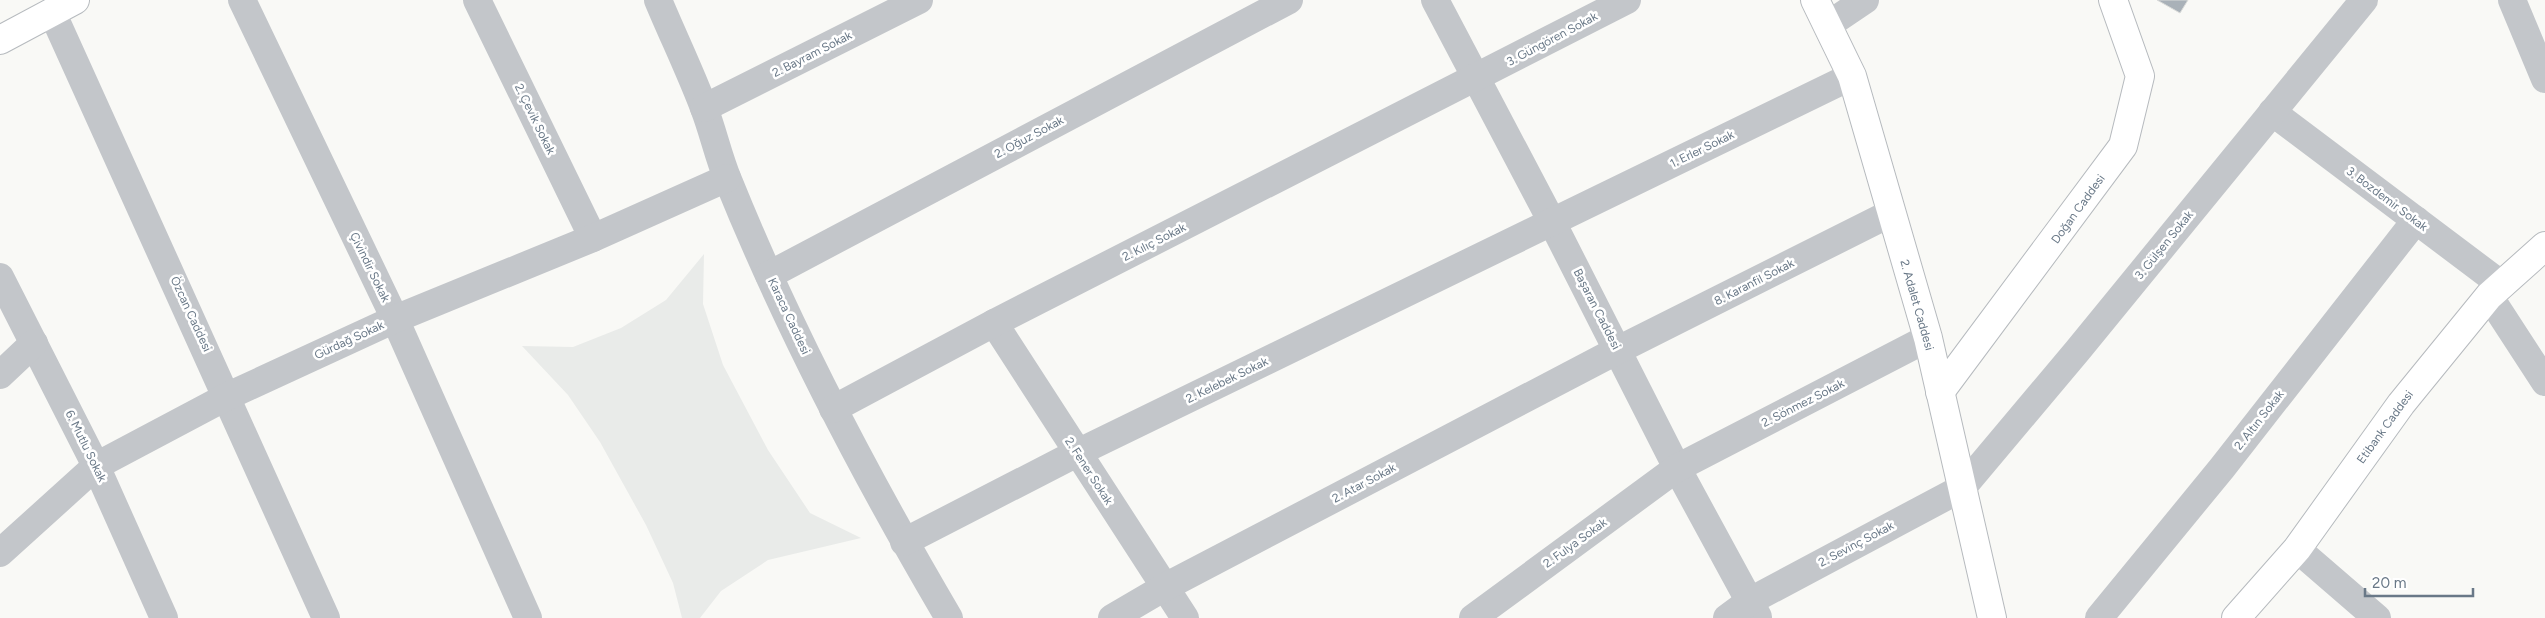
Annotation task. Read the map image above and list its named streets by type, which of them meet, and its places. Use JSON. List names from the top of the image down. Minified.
{"streets":{"main road":["Doğan Caddesi","2. Adalet Caddesi","Etibank Caddesi"],"street":["3. Güngören Sokak","2. Bayram Sokak","2. Çevik Sokak","2. Oğuz Sokak","1. Erler Sokak","3. Bozdemir Sokak","2. Kılıç Sokak","3. Gülşen Sokak","Çivindir Sokak","8. Karanfil Sokak","Başaran Caddesi","Özcan Caddesi","Karaca Caddesi","Gürdağ Sokak","2. Kelebek Sokak","2. Sönmez Sokak","2. Altın Sokak","6. Mutlu Sokak","2. Fener Sokak","2. Atar Sokak","2. Fulya Sokak","2. Sevinç Sokak"]},"crossings":[["3. Güngören Sokak","2. Kılıç Sokak"],["3. Güngören Sokak","Başaran Caddesi"],["2. Bayram Sokak","Karaca Caddesi"],["2. Çevik Sokak","Gürdağ Sokak"],["2. Oğuz Sokak","Karaca Caddesi"],["1. Erler Sokak","2. Adalet Caddesi"],["1. Erler Sokak","Başaran Caddesi"],["1. Erler Sokak","2. Kelebek Sokak"],["3. Bozdemir Sokak","3. Gülşen Sokak"],["3. Bozdemir Sokak","2. Altın Sokak"],["3. Bozdemir Sokak","Etibank Caddesi"],["Doğan Caddesi","2. Adalet Caddesi"],["2. Kılıç Sokak","Başaran Caddesi"],["2. Kılıç Sokak","Karaca Caddesi"],["2. Kılıç Sokak","2. Fener Sokak"],["3. Gülşen Sokak","2. Adalet Caddesi"],["3. Gülşen Sokak","2. Sevinç Sokak"],["Çivindir Sokak","Gürdağ Sokak"],["8. Karanfil Sokak","2. Adalet Caddesi"],["8. Karanfil Sokak","Başaran Caddesi"],["8. Karanfil Sokak","2. Atar Sokak"],["2. Adalet Caddesi","2. Sönmez Sokak"],["2. Adalet Caddesi","2. Sevinç Sokak"],["Başaran Caddesi","2. Kelebek Sokak"],["Başaran Caddesi","2. Sönmez Sokak"],["Başaran Caddesi","2. Atar Sokak"],["Başaran Caddesi","2. Fulya Sokak"],["Başaran Caddesi","2. Sevinç Sokak"],["Özcan Caddesi","Gürdağ Sokak"],["Karaca Caddesi","Gürdağ Sokak"],["Karaca Caddesi","2. Kelebek Sokak"],["Gürdağ Sokak","6. Mutlu Sokak"],["2. Kelebek Sokak","2. Fener Sokak"],["2. Sönmez Sokak","2. Fulya Sokak"],["2. Fener Sokak","2. Atar Sokak"]],"scale_bar":"20 m"}
